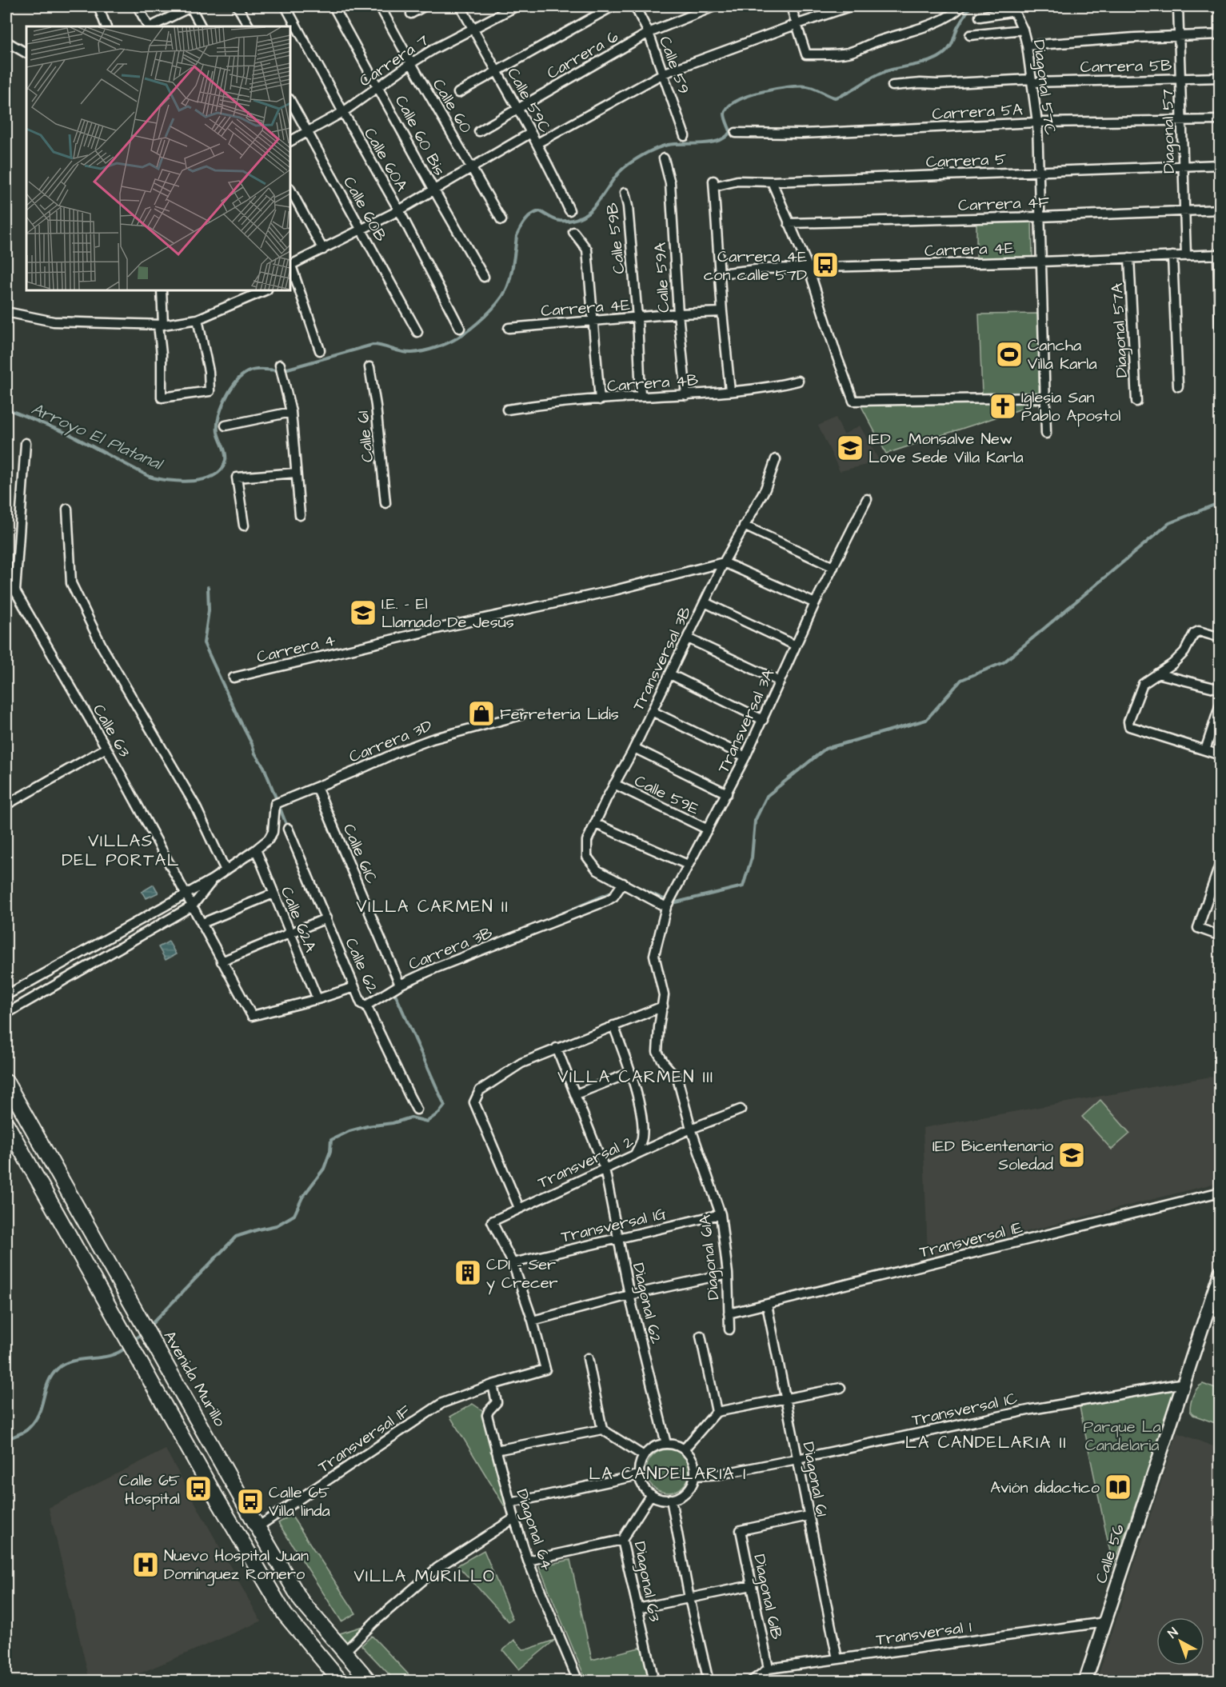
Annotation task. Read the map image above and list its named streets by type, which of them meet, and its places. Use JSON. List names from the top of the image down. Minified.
{"streets":{"main road":["Avenida Murillo","Calle 56"],"street":["Carrera 6","Carrera 7","Calle 59","Carrera 5B","Diagonal 57C","Calle 59C","Calle 60","Carrera 5A","Diagonal 57","Calle 60 Bis","Calle 60A","Carrera 5","Carrera 4F","Calle 60B","Calle 59B","Carrera 4E","Calle 59A","Diagonal 57A","Carrera 4B","Calle 61","Carrera 4","Transversal 3B","Transversal 3A","Calle 63","Carrera 3D","Calle 59E","Calle 61C","Calle 62A","Carrera 3B","Calle 62","Transversal 2","Transversal 1G","Transversal 1E","Diagonal 61A","Diagonal 62","Transversal 1C","Transversal 1F","Diagonal 61","Diagonal 64","Diagonal 63","Diagonal 61B","Transversal 1"]},"crossings":[["Carrera 6","Calle 59"],["Carrera 6","Calle 59C"],["Carrera 7","Calle 59C"],["Carrera 7","Calle 60"],["Carrera 7","Calle 60 Bis"],["Carrera 7","Calle 60A"],["Carrera 7","Calle 60B"],["Carrera 5B","Diagonal 57C"],["Carrera 5B","Diagonal 57"],["Diagonal 57C","Carrera 5A"],["Diagonal 57C","Carrera 5"],["Diagonal 57C","Carrera 4F"],["Diagonal 57C","Carrera 4E"],["Carrera 5A","Diagonal 57"],["Diagonal 57","Carrera 5"],["Diagonal 57","Carrera 4F"],["Diagonal 57","Carrera 4E"],["Carrera 5","Carrera 4E"],["Calle 59B","Carrera 4E"],["Calle 59B","Carrera 4B"],["Carrera 4E","Calle 59A"],["Carrera 4E","Diagonal 57A"],["Calle 59A","Carrera 4B"],["Carrera 4","Transversal 3B"],["Transversal 3B","Calle 59E"],["Transversal 3B","Carrera 3B"],["Transversal 3A","Calle 59E"],["Transversal 3A","Diagonal 61A"],["Calle 63","Calle 62A"],["Carrera 3D","Calle 61C"],["Carrera 3D","Calle 62A"],["Calle 61C","Carrera 3B"],["Carrera 3B","Calle 62"],["Transversal 2","Transversal 1G"],["Transversal 2","Diagonal 61A"],["Transversal 2","Diagonal 62"],["Transversal 1G","Diagonal 61A"],["Transversal 1G","Diagonal 62"],["Transversal 1E","Diagonal 61A"],["Transversal 1E","Diagonal 61"],["Diagonal 62","Transversal 1C"],["Diagonal 62","Diagonal 63"],["Avenida Murillo","Transversal 1F"],["Transversal 1C","Diagonal 61"],["Transversal 1C","Calle 56"],["Transversal 1C","Diagonal 63"],["Transversal 1F","Diagonal 64"],["Diagonal 61","Diagonal 61B"],["Diagonal 61","Transversal 1"],["Calle 56","Transversal 1"],["Diagonal 61B","Transversal 1"]],"districts":["VILLAS DEL PORTAL","VILLA CARMEN II","VILLA CARMEN III","LA CANDELARIA II","LA CANDELARIA I","VILLA MURILLO"],"water":["Arroyo El Platanal"],"parks":["Parque La Candelaria"],"places":{"bus stop":["Carrera 4E con calle 57D","Calle 65 Hospital","Calle 65 Villa linda"],"sports":["Cancha Villa Karla"],"church":["Iglesia San Pablo Apostol"],"school or university":["IED - Monsalve New Love Sede Villa Karla","I.E. - El Llamado De Jesus","IED Bicentenario Soledad"],"shop":["Ferreteria Lidis"],"building":["CDI - Ser y Crecer"],"library":["Avión didactico"],"hospital":["Nuevo Hospital Juan Domínguez Romero"]},"north":"top left"}
